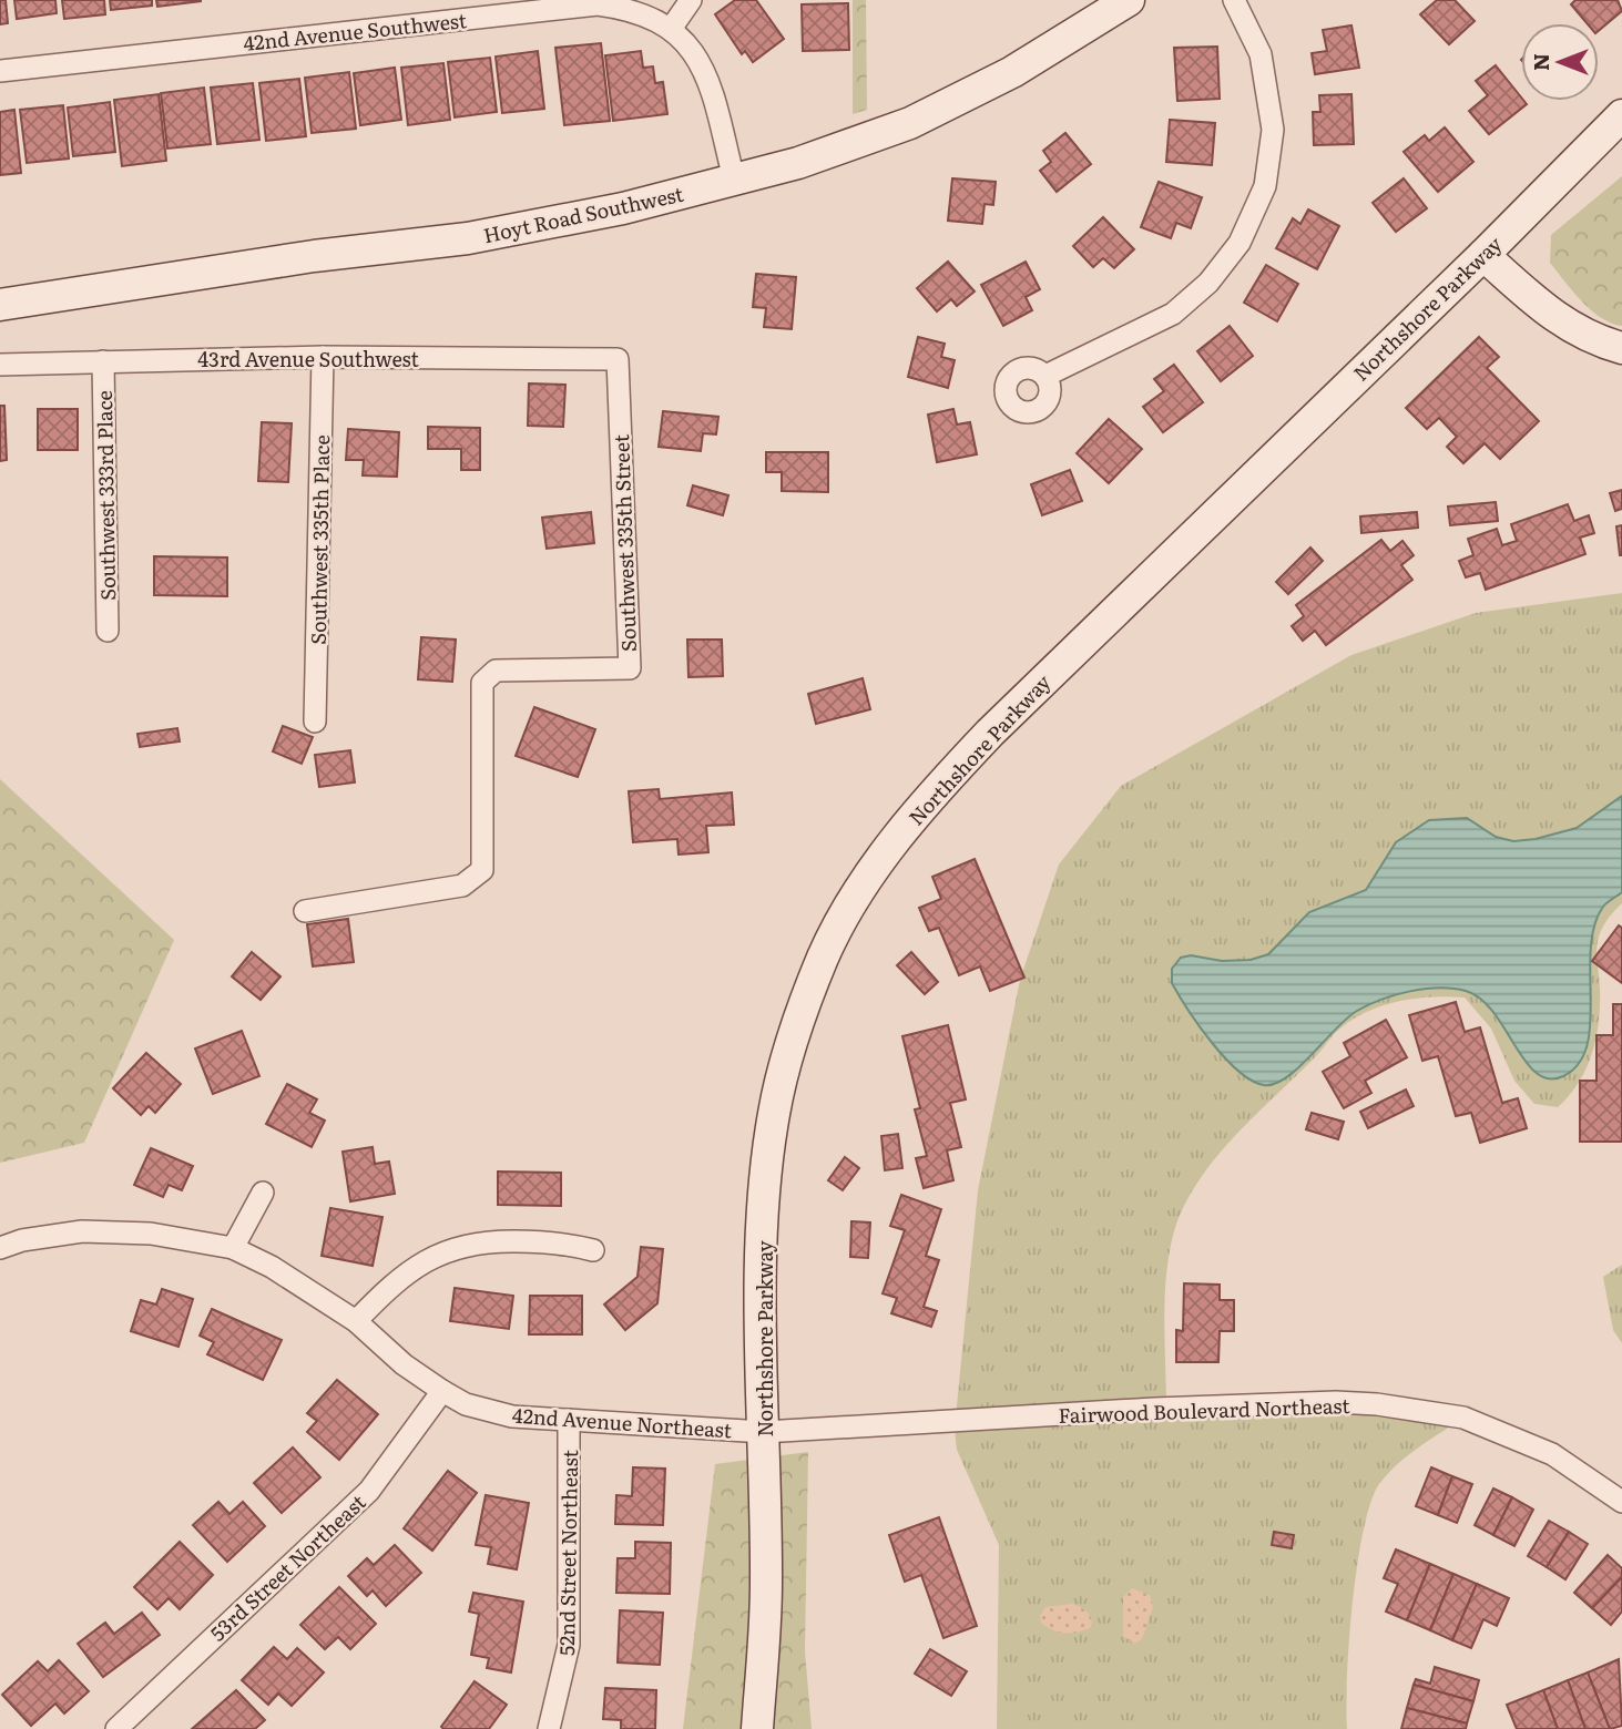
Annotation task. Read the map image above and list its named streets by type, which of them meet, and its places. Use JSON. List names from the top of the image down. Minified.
{"streets":{"street":["42nd Avenue Southwest","Hoyt Road Southwest","Northshore Parkway","43rd Avenue Southwest","Southwest 333rd Place","Southwest 335th Place","Southwest 335th Street","Fairwood Boulevard Northeast","42nd Avenue Northeast","52nd Street Northeast","53rd Street Northeast"]},"crossings":[["Northshore Parkway","Fairwood Boulevard Northeast"],["Northshore Parkway","42nd Avenue Northeast"],["43rd Avenue Southwest","Southwest 333rd Place"],["43rd Avenue Southwest","Southwest 335th Place"],["43rd Avenue Southwest","Southwest 335th Street"],["Fairwood Boulevard Northeast","42nd Avenue Northeast"],["42nd Avenue Northeast","52nd Street Northeast"],["42nd Avenue Northeast","53rd Street Northeast"]],"north":"left"}
